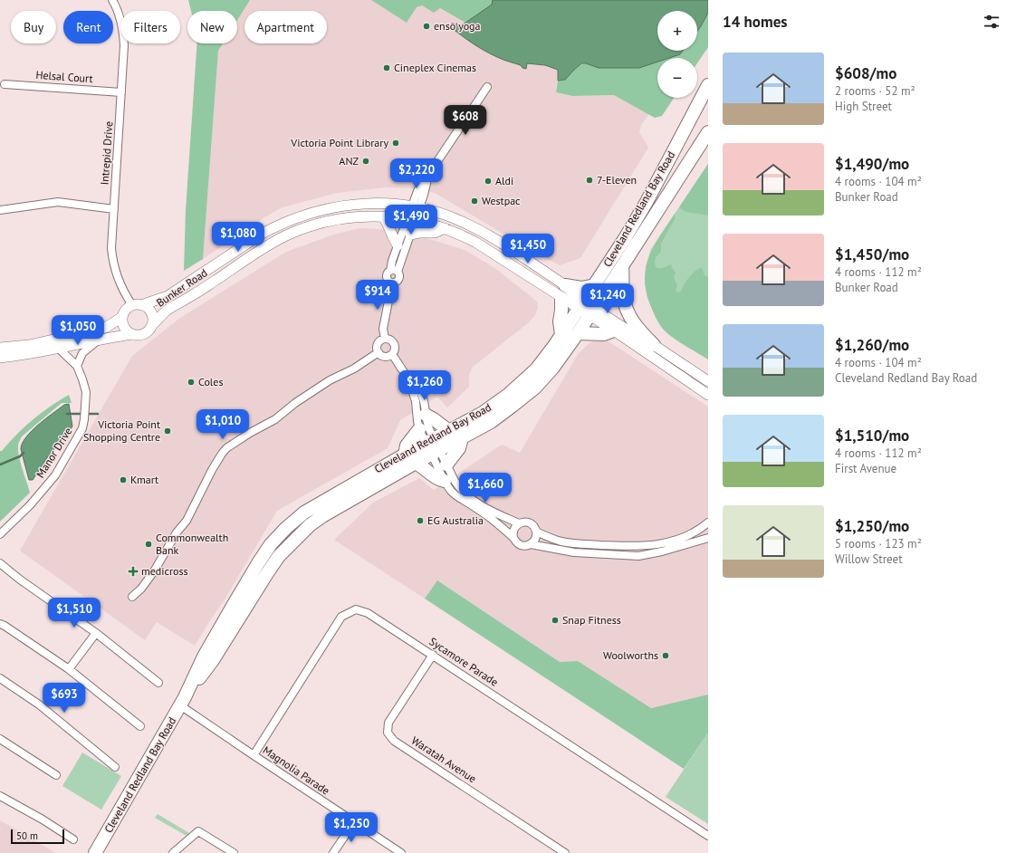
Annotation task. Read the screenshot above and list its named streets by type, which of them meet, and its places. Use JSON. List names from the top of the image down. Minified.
{"streets":{"highway":["Cleveland Redland Bay Road"],"main road":["Bunker Road"],"street":["Helsal Court","Intrepid Drive","Manor Drive","Sycamore Parade","Waratah Avenue","Magnolia Parade"]},"crossings":[["Helsal Court","Intrepid Drive"],["Intrepid Drive","Bunker Road"],["Cleveland Redland Bay Road","Bunker Road"],["Cleveland Redland Bay Road","Magnolia Parade"],["Sycamore Parade","Waratah Avenue"],["Sycamore Parade","Magnolia Parade"]],"places":{"other":["ensō yoga","Cineplex Cinemas","Victoria Point Library","ANZ","7-Eleven","Aldi","Westpac","Coles","Victoria Point Shopping Centre","Kmart","EG Australia","Commonwealth Bank","Snap Fitness","Woolworths"],"health":["medicross"]},"scale_bar":"50 m","page":{"heading":"14 homes","map_buttons":["+","−"],"chip":["Buy","Rent","Filters","New","Apartment"],"list":[{"name":"$608/mo","note":"2 rooms · 52 m² · High Street"},{"name":"$1,490/mo","note":"4 rooms · 104 m² · Bunker Road"},{"name":"$1,450/mo","note":"4 rooms · 112 m² · Bunker Road"},{"name":"$1,260/mo","note":"4 rooms · 104 m² · Cleveland Redland Bay Road"},{"name":"$1,510/mo","note":"4 rooms · 112 m² · First Avenue"},{"name":"$1,250/mo","note":"5 rooms · 123 m² · Willow Street"}],"price":["$608","$2,220","$1,490","$1,080","$1,450","$914","$1,240","$1,050","$1,260","$1,010","$1,660","$1,510","$693","$1,250"],"scale":"50 m"}}
